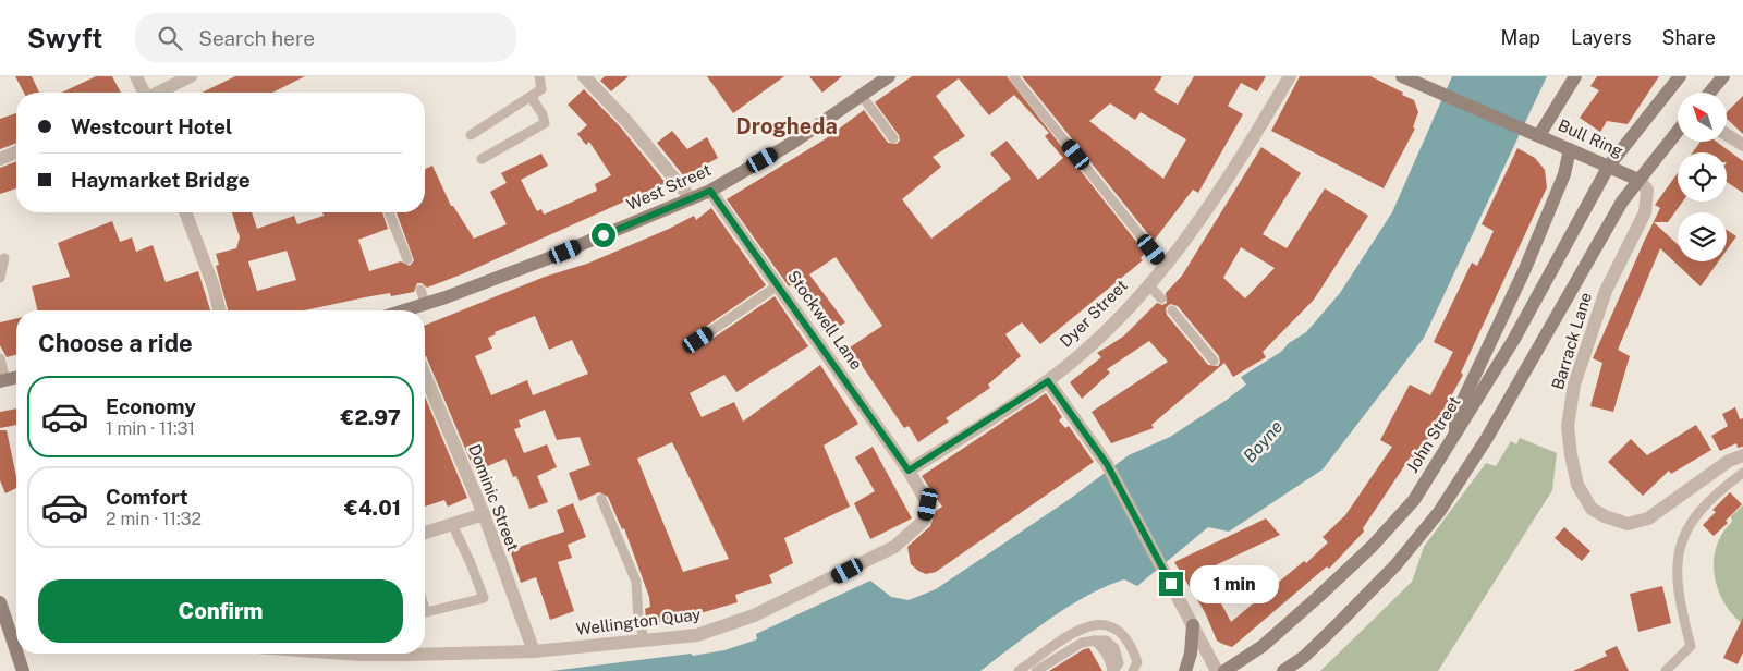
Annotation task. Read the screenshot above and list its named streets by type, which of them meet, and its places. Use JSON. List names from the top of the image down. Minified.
{"streets":{"main road":["Bull Ring","West Street","John Street"],"street":["Dyer Street","Stockwell Lane","Barrack Lane","Dominic Street","Wellington Quay"]},"crossings":[["Bull Ring","Barrack Lane"],["Bull Ring","John Street"],["West Street","Stockwell Lane"],["Dyer Street","Stockwell Lane"],["Dyer Street","Wellington Quay"],["Stockwell Lane","Wellington Quay"],["Dominic Street","Wellington Quay"]],"districts":["Drogheda"],"water":["Boyne"],"north":"top left","page":{"header":"Swyft","search":"Search here","nav":["Map","Layers","Share"],"banner":["Westcourt Hotel","Haymarket Bridge"],"heading":"Choose a ride","list":[{"name":"Economy","note":"1 min · 11:31","value":"€2.97"},{"name":"Comfort","note":"2 min · 11:32","value":"€4.01"}],"bubble":"1 min","buttons":"Confirm"}}
